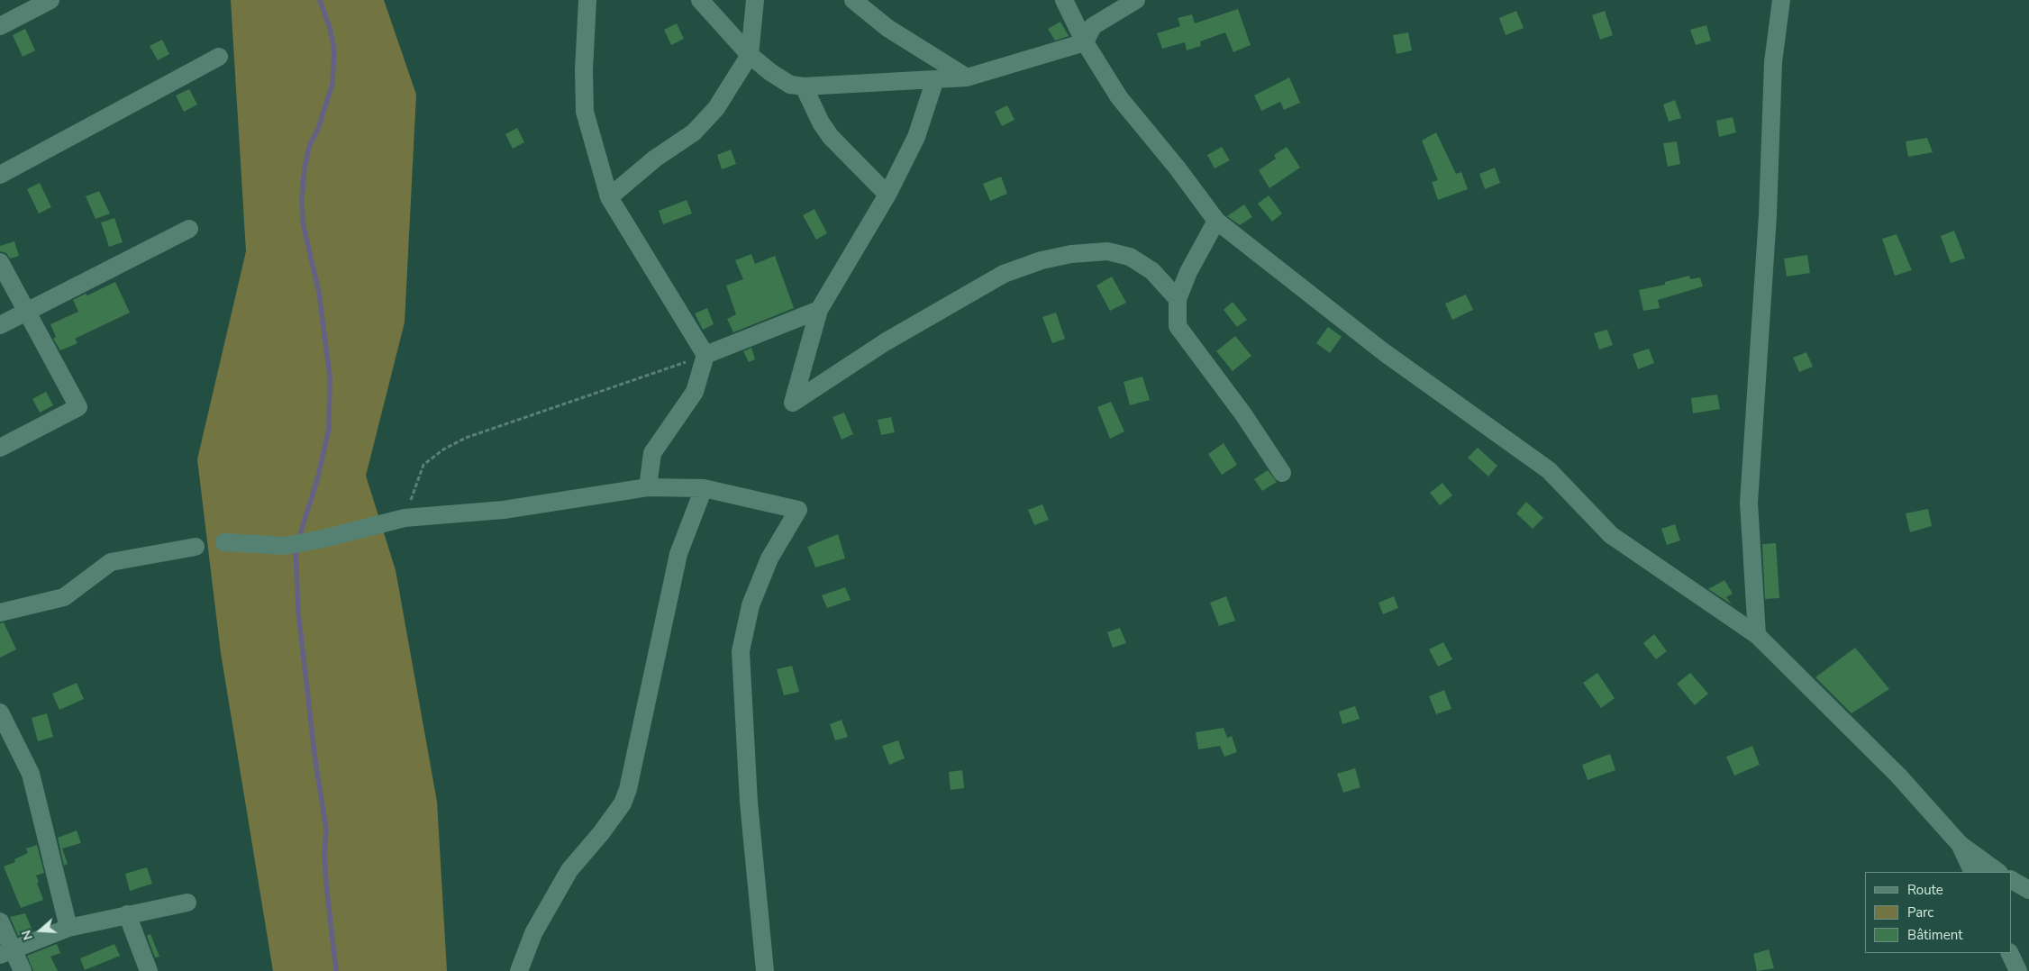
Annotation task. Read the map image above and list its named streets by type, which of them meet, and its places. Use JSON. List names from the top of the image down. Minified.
{"legend":["Route","Parc","Bâtiment"],"north":"left"}
